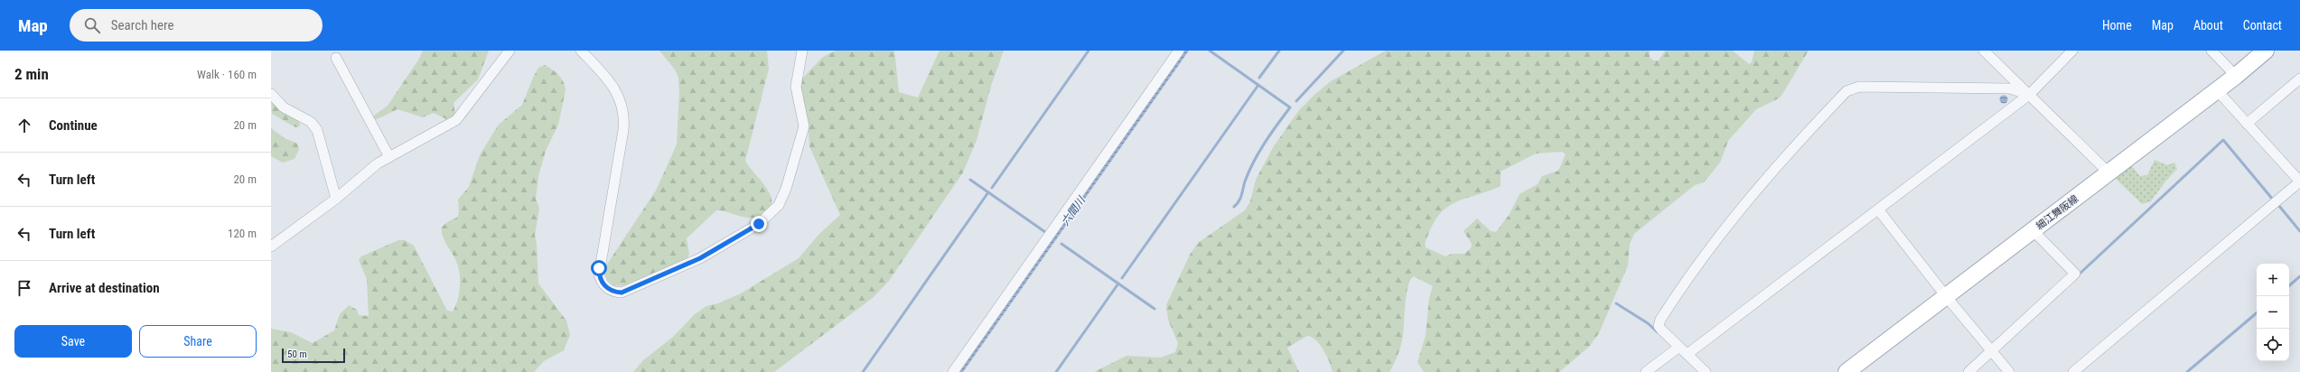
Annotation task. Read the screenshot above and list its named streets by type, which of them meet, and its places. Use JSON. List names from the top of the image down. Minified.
{"streets":{"main road":["細江舞阪線"]},"water":["六間川"],"scale_bar":"50 m","page":{"header":"Map","search":"Search here","nav":["Home","Map","About","Contact"],"heading":["2 min","Walk · 160 m"],"list":[["Continue","20 m"],["Turn left","20 m"],["Turn left","120 m"],"Arrive at destination"],"map_buttons":["+","−"],"buttons":["Save","Share"],"scale":"50 m"}}
